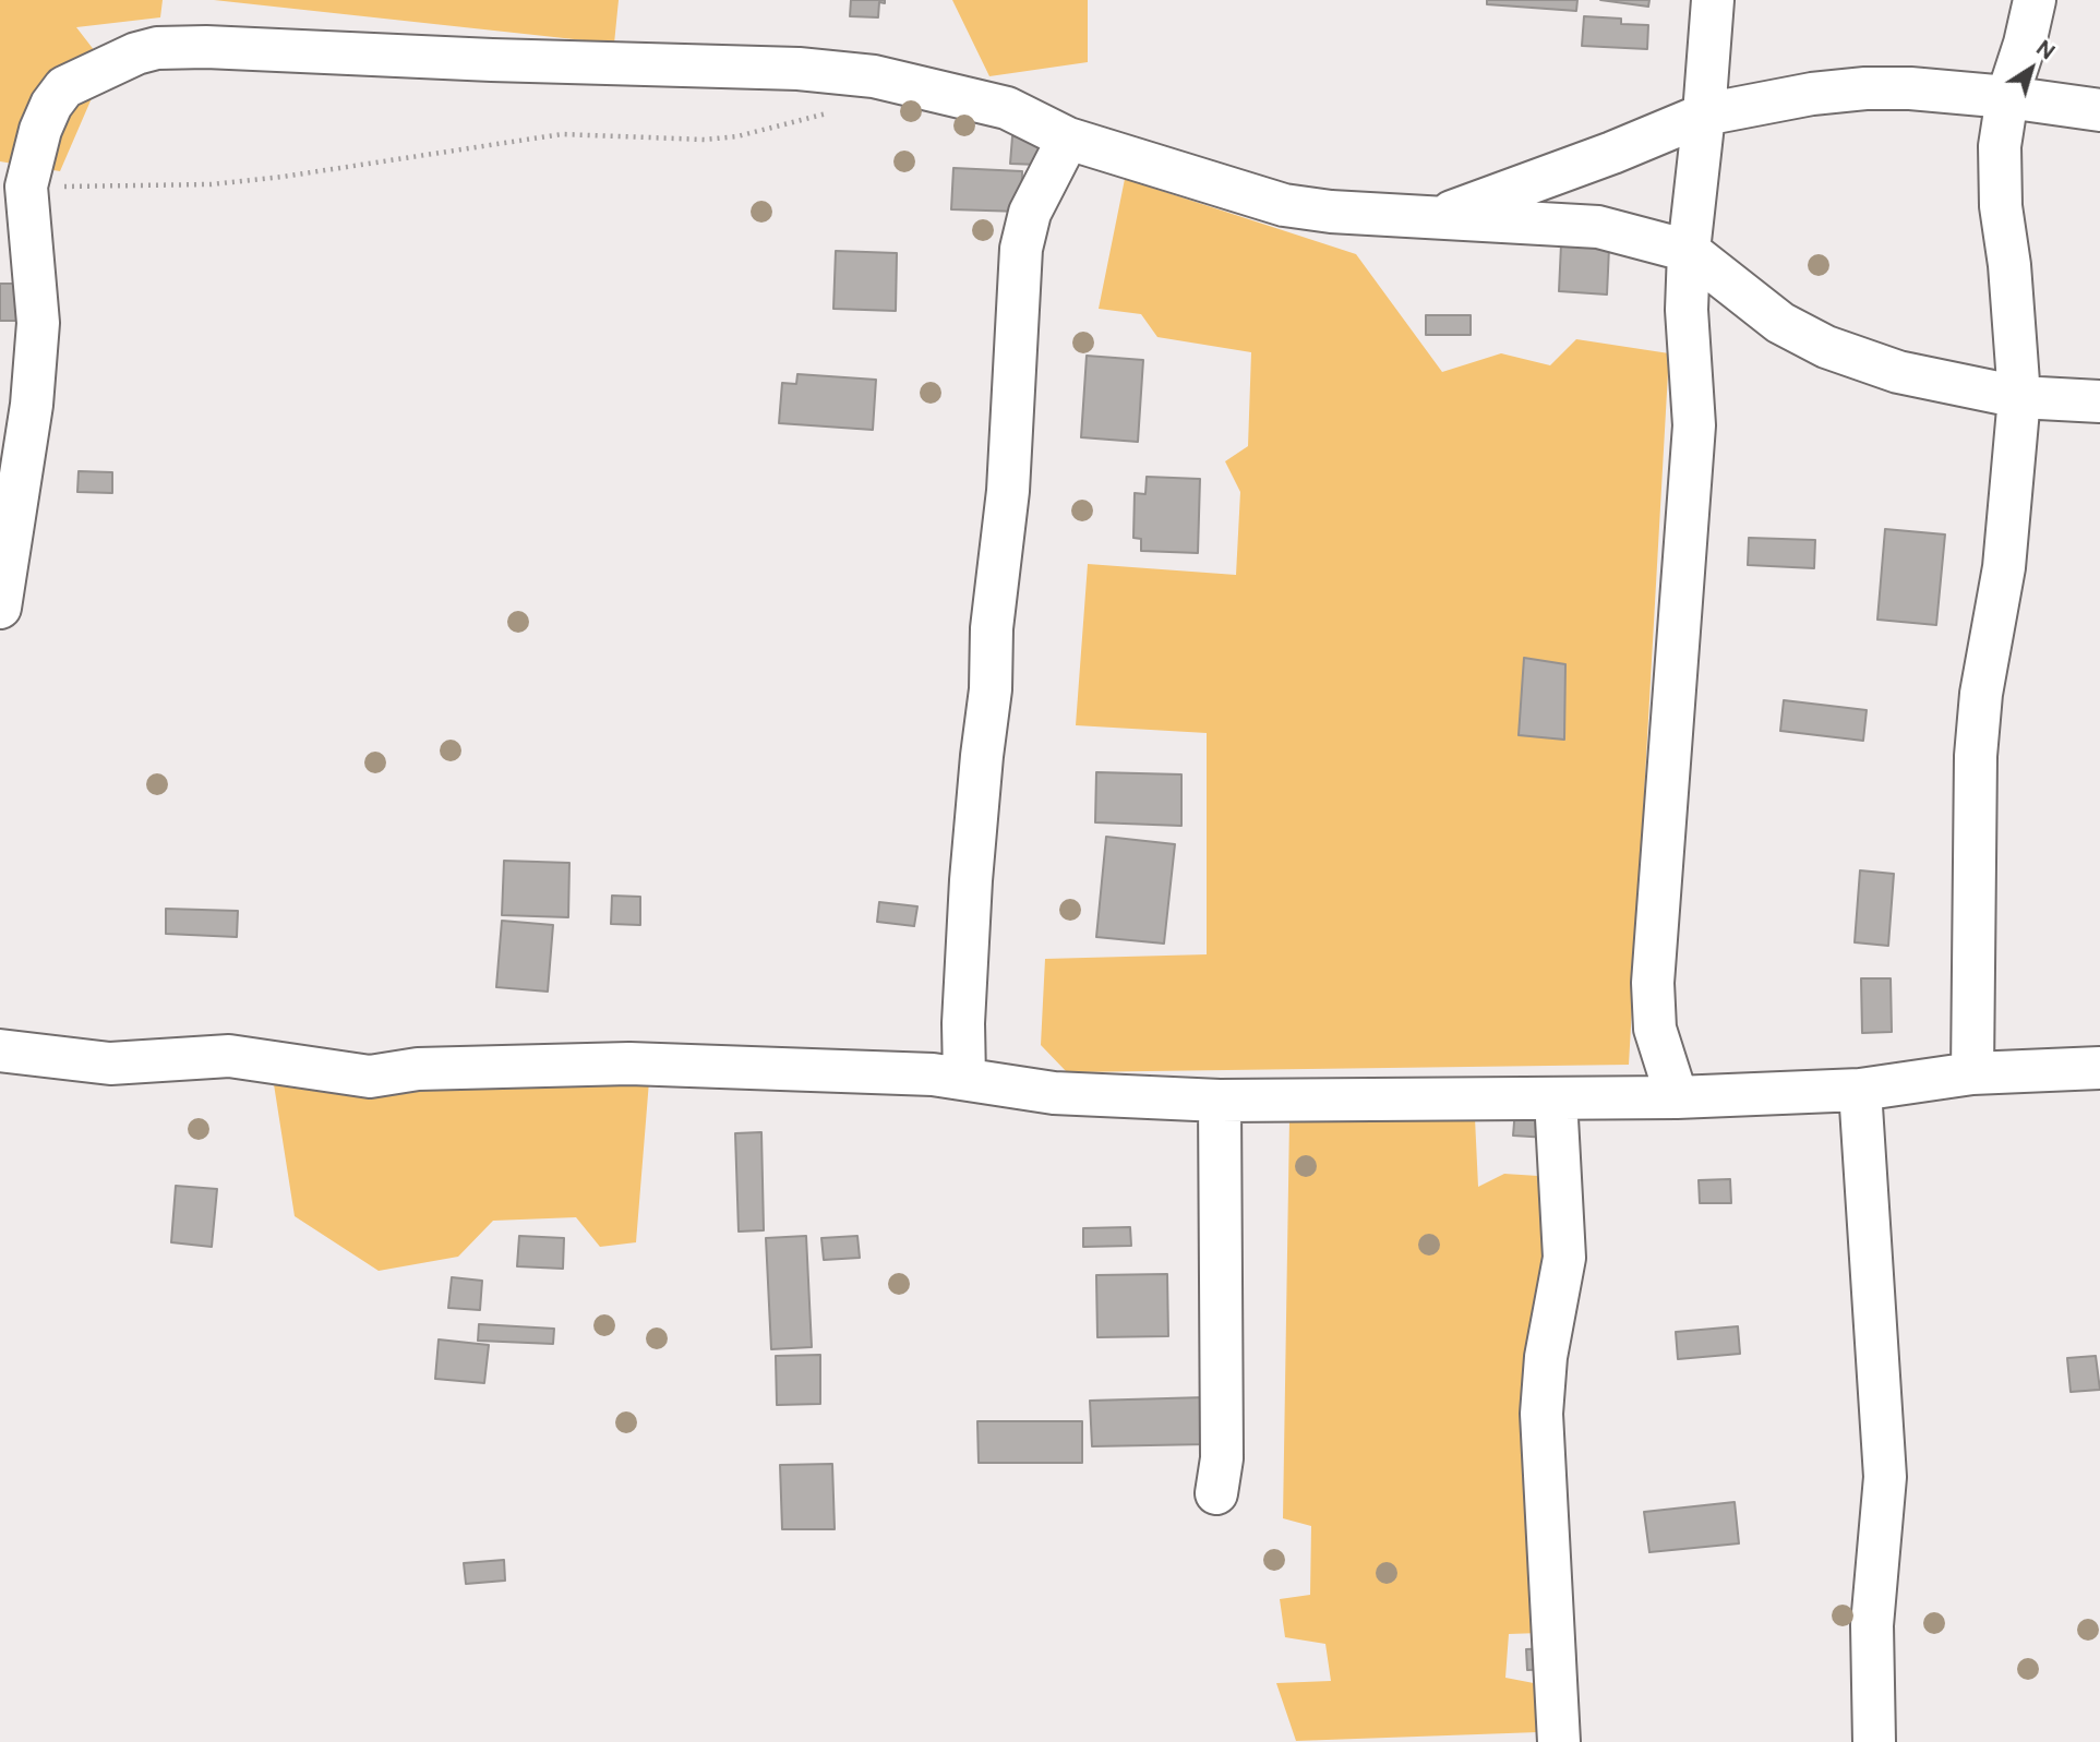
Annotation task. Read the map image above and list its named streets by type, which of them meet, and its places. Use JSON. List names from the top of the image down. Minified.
{"north":"top right"}
